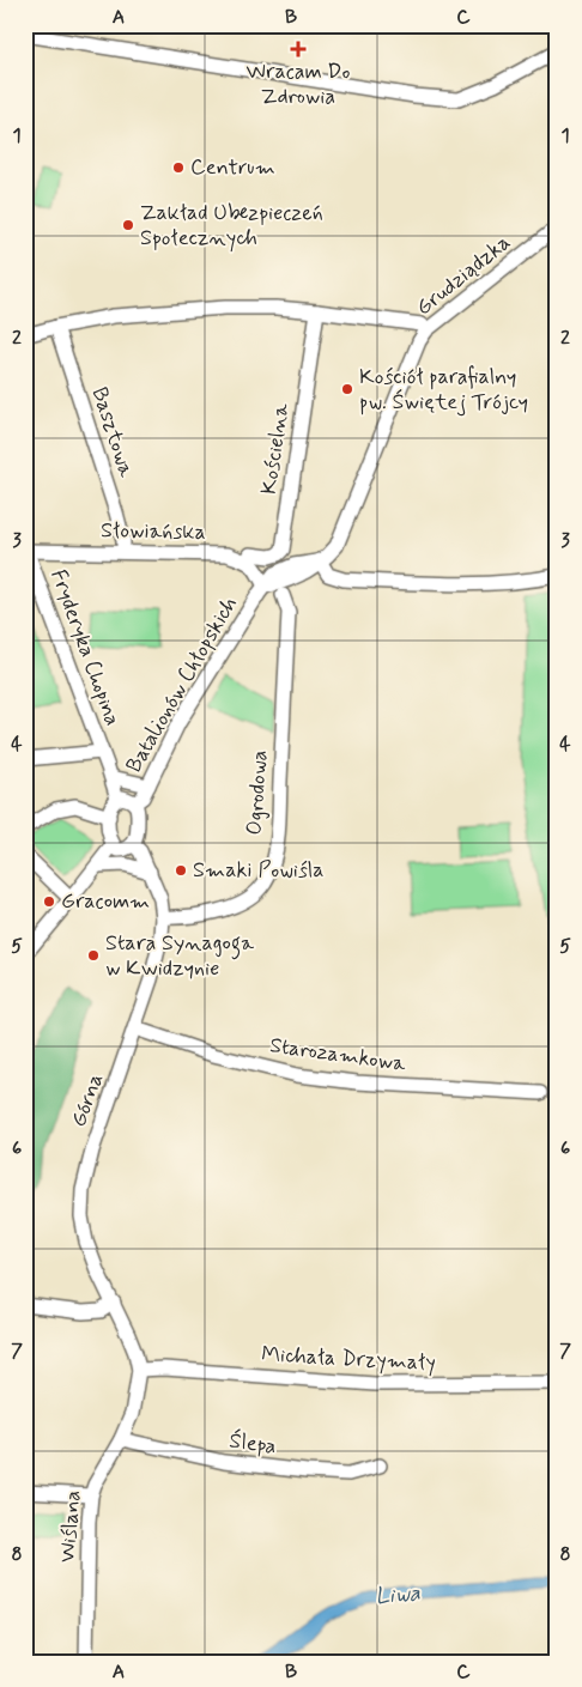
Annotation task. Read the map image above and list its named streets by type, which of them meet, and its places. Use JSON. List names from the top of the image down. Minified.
{"streets":{"street":["Grudziądzka","Basztowa","Kościelna","Słowiańska","Fryderyka Chopina","Batalionów Chłopskich","Ogrodowa","Starozamkowa","Górna","Michała Drzymały","Ślepa","Wiślana"]},"crossings":[["Grudziądzka","Batalionów Chłopskich"],["Basztowa","Słowiańska"],["Kościelna","Słowiańska"],["Słowiańska","Fryderyka Chopina"],["Ogrodowa","Górna"],["Starozamkowa","Górna"],["Górna","Michała Drzymały"],["Górna","Wiślana"],["Michała Drzymały","Wiślana"],["Ślepa","Wiślana"]],"water":["Liwa"],"places":{"health":["Wracam Do Zdrowia"],"other":["Centrum","Zakład Ubezpieczeń Społecznych","Kościół parafialny pw. Świętej Trójcy","Smaki Powiśla","Gracomm","Stara Synagoga w Kwidzynie"]},"grid":{"columns":["A","B","C"],"rows":["1","2","3","4","5","6","7","8"]}}
